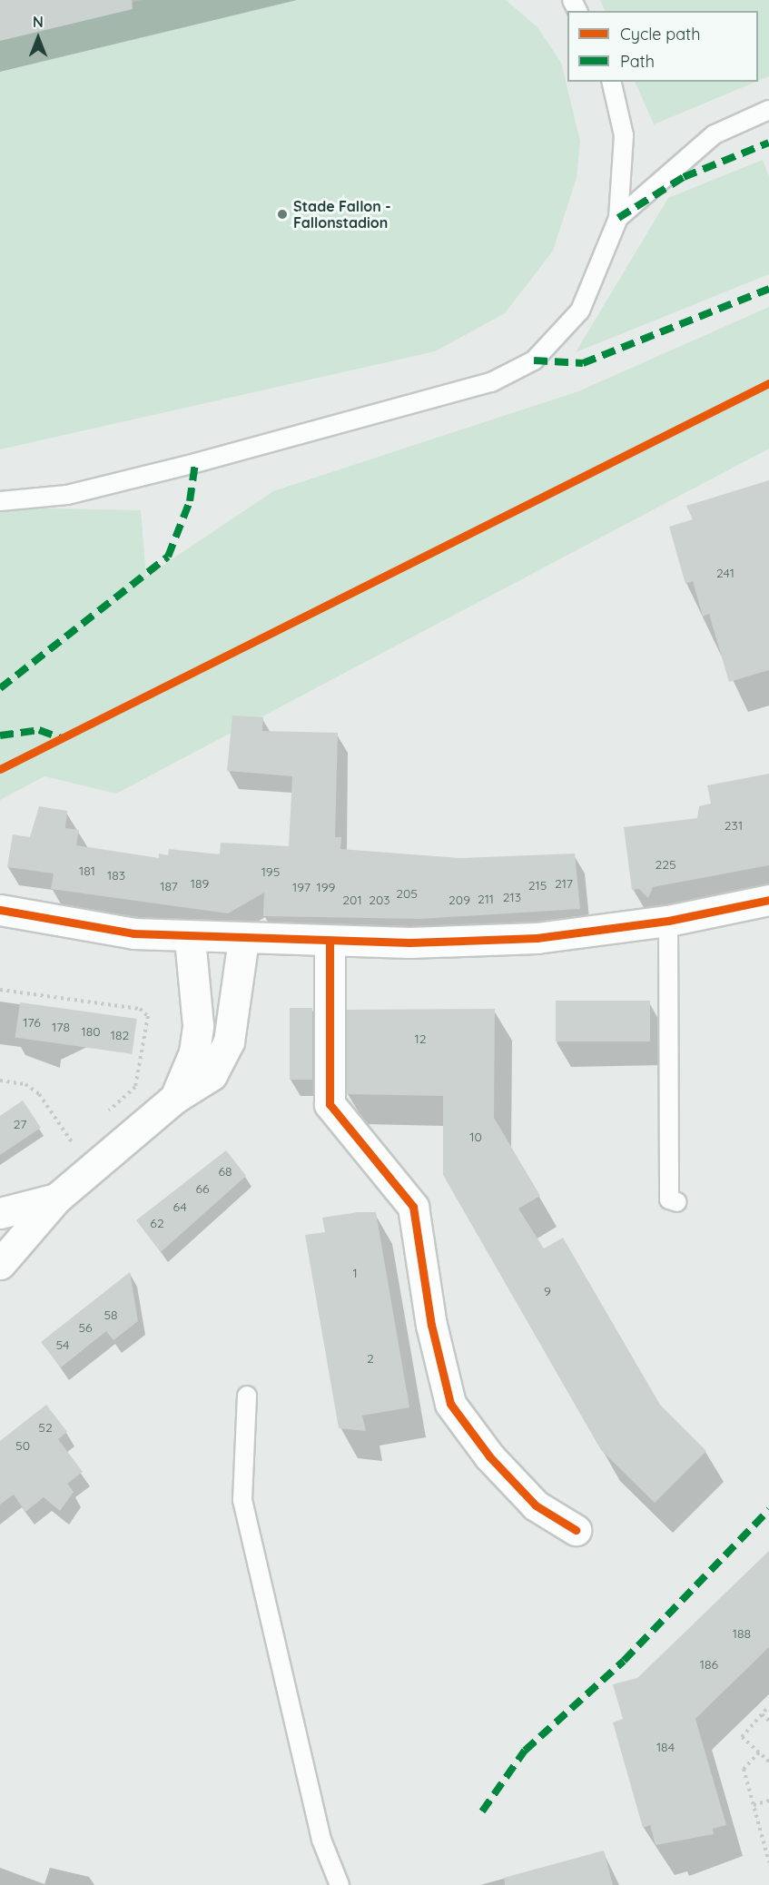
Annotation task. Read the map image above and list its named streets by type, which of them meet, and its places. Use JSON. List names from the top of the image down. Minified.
{"places":["Stade Fallon - Fallonstadion"],"house_numbers":["241","231","225","181","195","183","189","217","215","187","197","199","205","213","211","201","203","209","176","178","180","182","12","27","10","68","66","64","62","1","9","58","56","54","2","52","50","188","186","184"],"legend":["Cycle path","Path"],"north":"top"}
